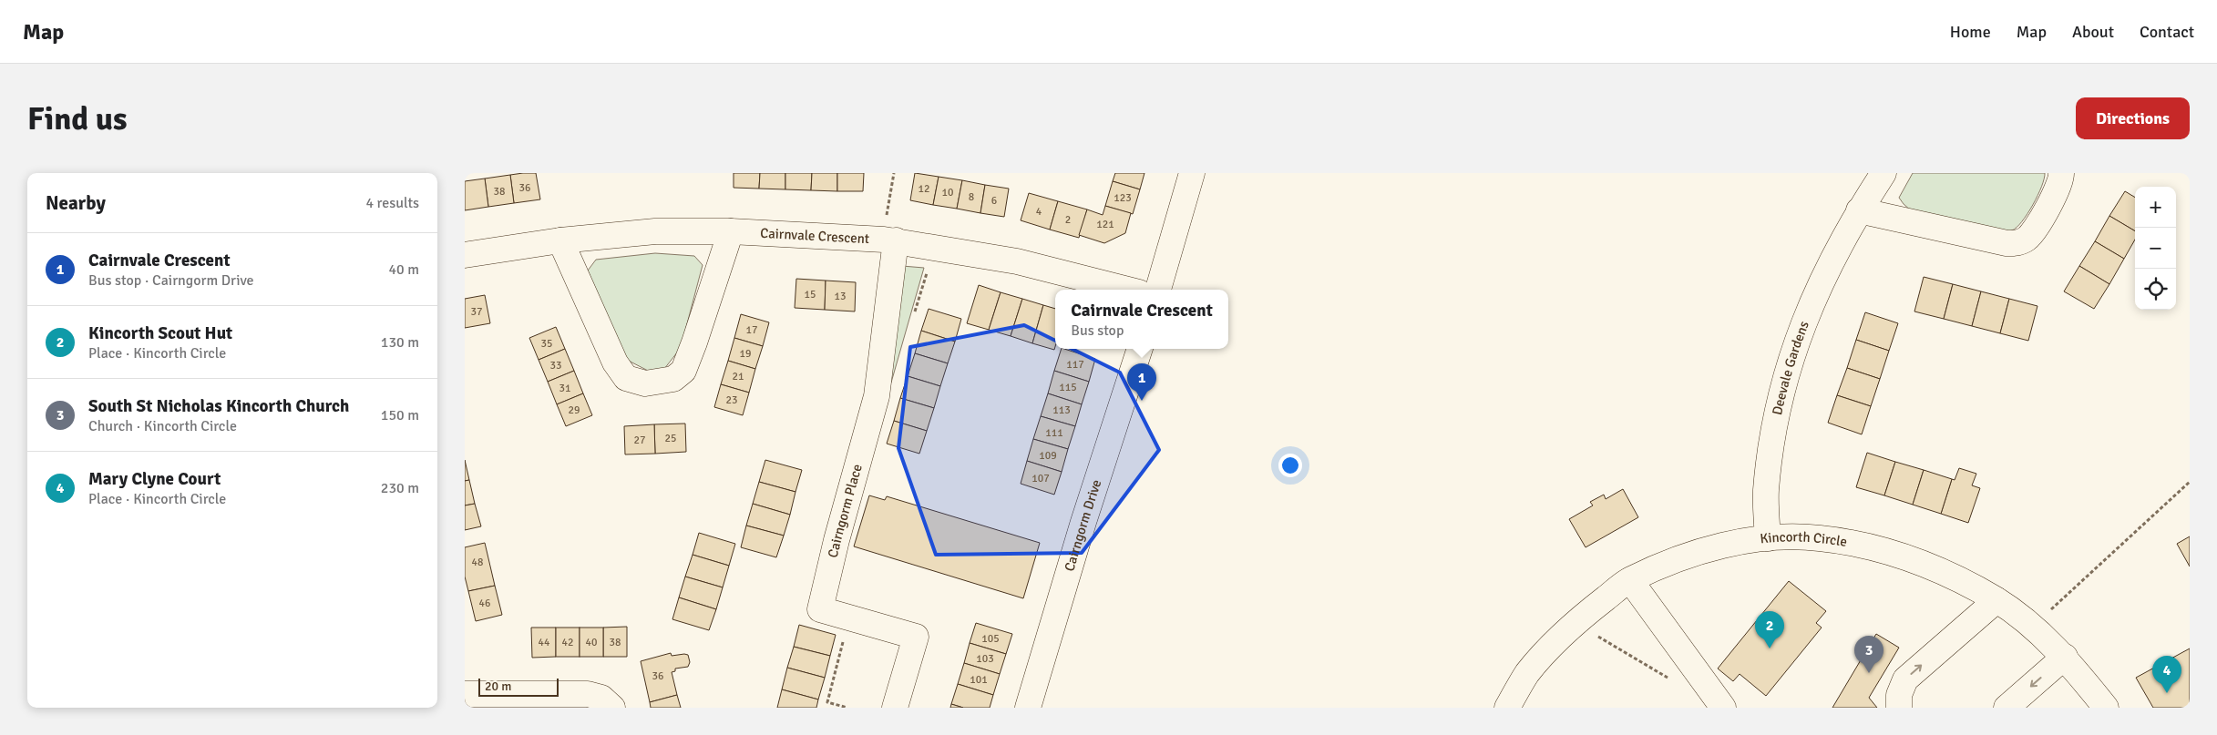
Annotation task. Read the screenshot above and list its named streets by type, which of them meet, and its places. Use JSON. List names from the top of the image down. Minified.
{"streets":{"street":["Cairnvale Crescent","Deevale Gardens","Cairngorm Place","Cairngorm Drive","Kincorth Circle"]},"crossings":[["Cairnvale Crescent","Cairngorm Place"],["Deevale Gardens","Kincorth Circle"]],"house_numbers":["36","12","38","10","8","123","6","4","2","121","15","13","37","17","35","19","117","33","21","115","31","23","29","113","111","25","27","109","107","48","46","105","44","42","40","38","103","36","101"],"scale_bar":"20 m","page":{"header":"Map","nav":["Home","Map","About","Contact"],"buttons":"Directions","title":"Find us","heading":["Nearby","4 results"],"map_buttons":["+","−"],"list":[{"mark":"1","name":"Cairnvale Crescent","note":"Bus stop · Cairngorm Drive","value":"40 m"},{"mark":"2","name":"Kincorth Scout Hut","note":"Place · Kincorth Circle","value":"130 m"},{"mark":"3","name":"South St Nicholas Kincorth Church","note":"Church · Kincorth Circle","value":"150 m"},{"mark":"4","name":"Mary Clyne Court","note":"Place · Kincorth Circle","value":"230 m"}],"popup":["Cairnvale Crescent","Bus stop"],"pins":["1","2","3","4"],"scale":"20 m"}}
